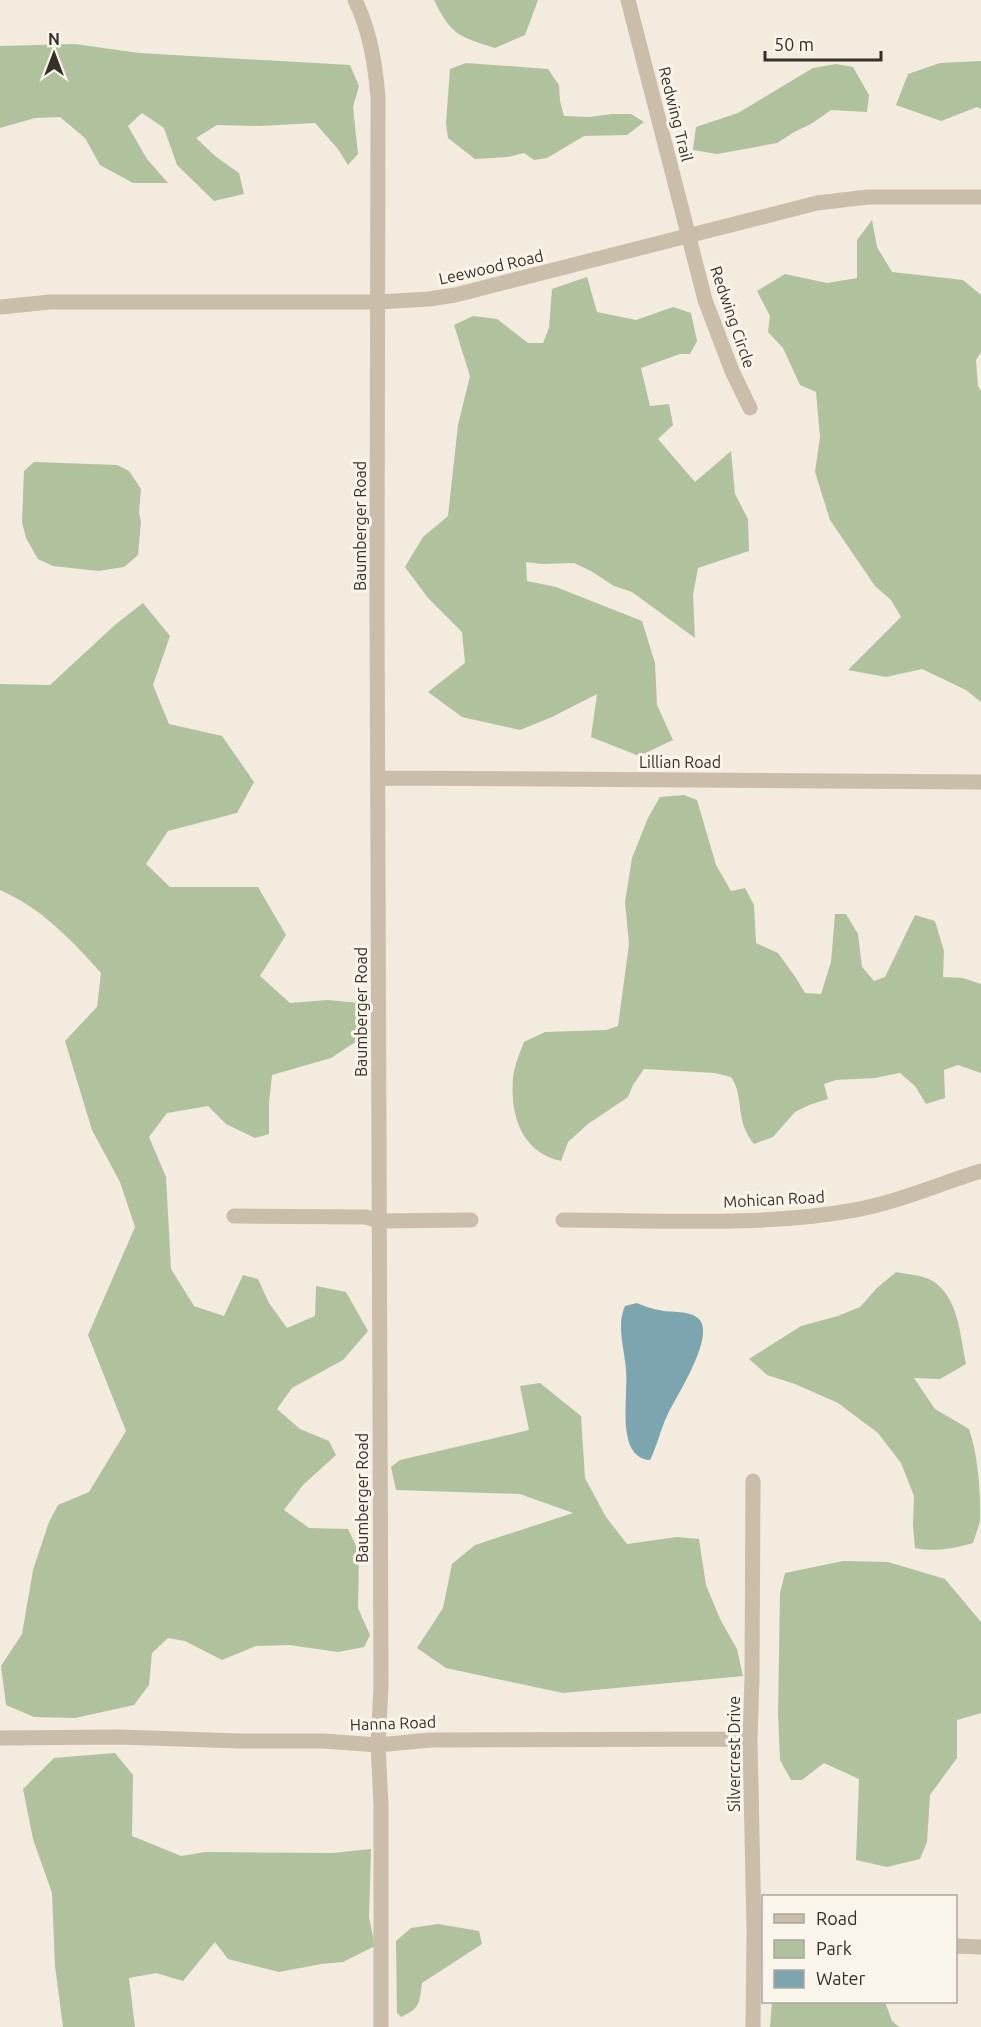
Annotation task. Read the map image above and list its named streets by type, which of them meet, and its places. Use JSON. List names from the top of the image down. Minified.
{"streets":{"street":["Redwing Trail","Leewood Road","Redwing Circle","Baumberger Road","Lillian Road","Mohican Road","Hanna Road","Silvercrest Drive"]},"crossings":[["Redwing Trail","Leewood Road"],["Redwing Trail","Redwing Circle"],["Leewood Road","Redwing Circle"],["Leewood Road","Baumberger Road"],["Baumberger Road","Lillian Road"],["Baumberger Road","Hanna Road"],["Hanna Road","Silvercrest Drive"]],"legend":["Road","Park","Water"],"scale_bar":"50 m","north":"top"}
